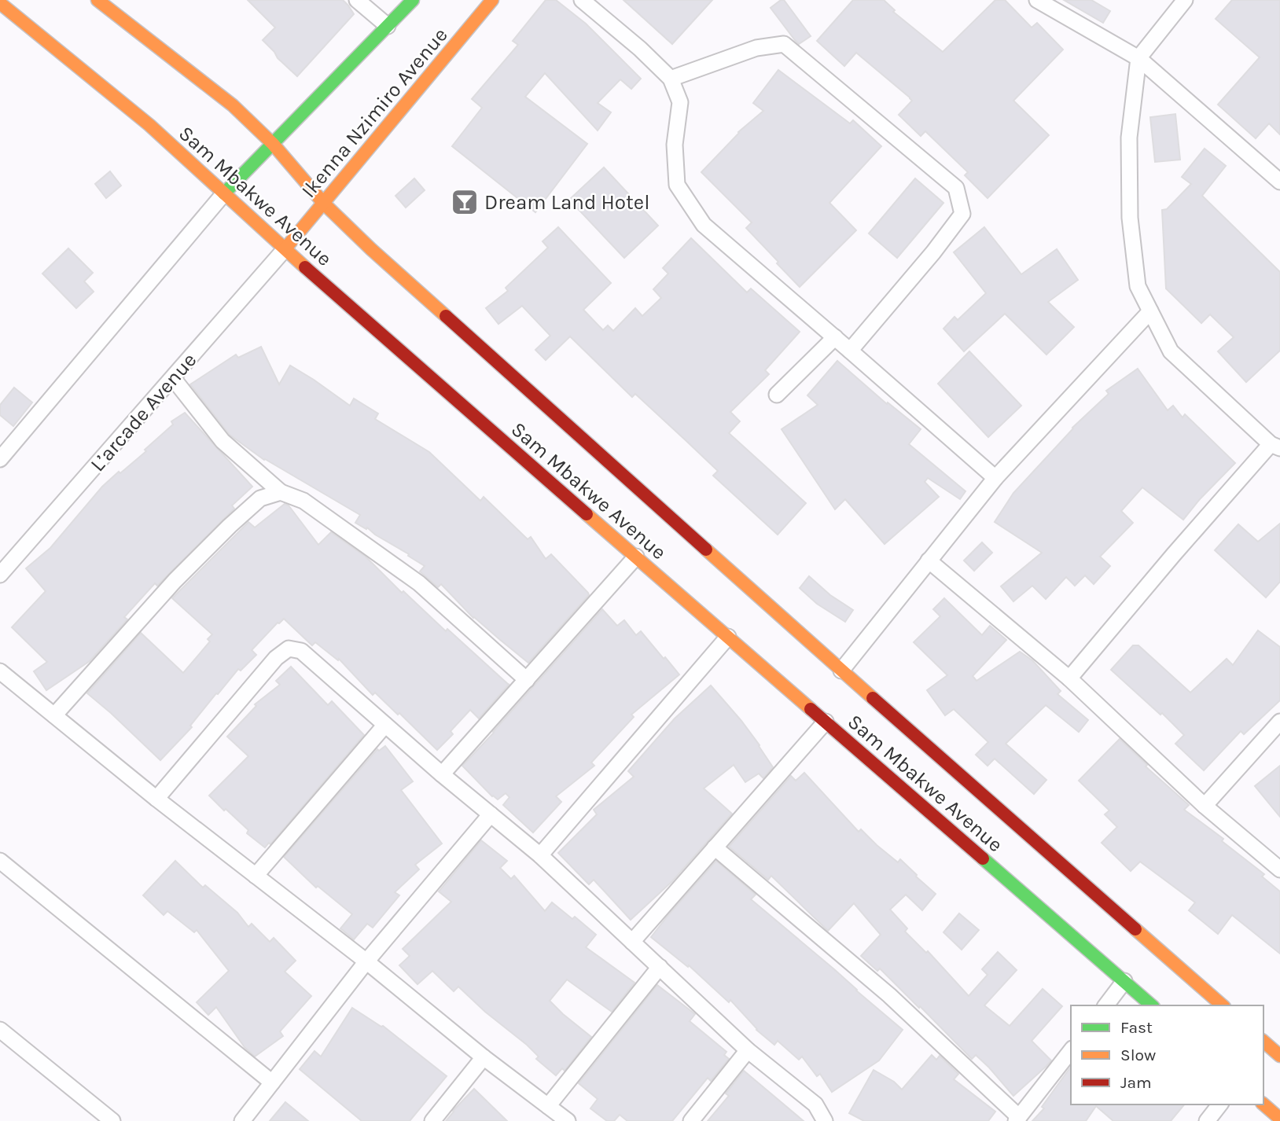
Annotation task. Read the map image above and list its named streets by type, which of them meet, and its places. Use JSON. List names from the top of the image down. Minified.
{"streets":{"main road":["Ikenna Nzimiro Avenue","Sam Mbakwe Avenue"],"street":["L’arcade Avenue"]},"crossings":[["Ikenna Nzimiro Avenue","Sam Mbakwe Avenue"],["Ikenna Nzimiro Avenue","L’arcade Avenue"],["Sam Mbakwe Avenue","L’arcade Avenue"]],"places":{"bar":["Dream Land Hotel"]},"legend":["Fast","Slow","Jam"]}
